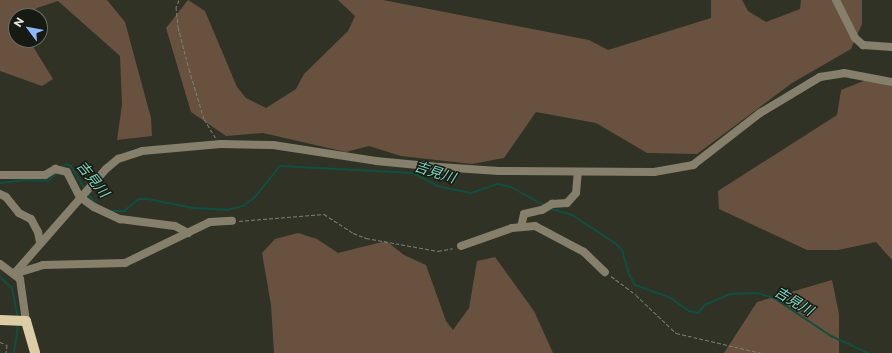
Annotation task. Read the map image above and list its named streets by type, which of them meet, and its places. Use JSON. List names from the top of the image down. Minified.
{"water":["吉見川"],"north":"top left"}
